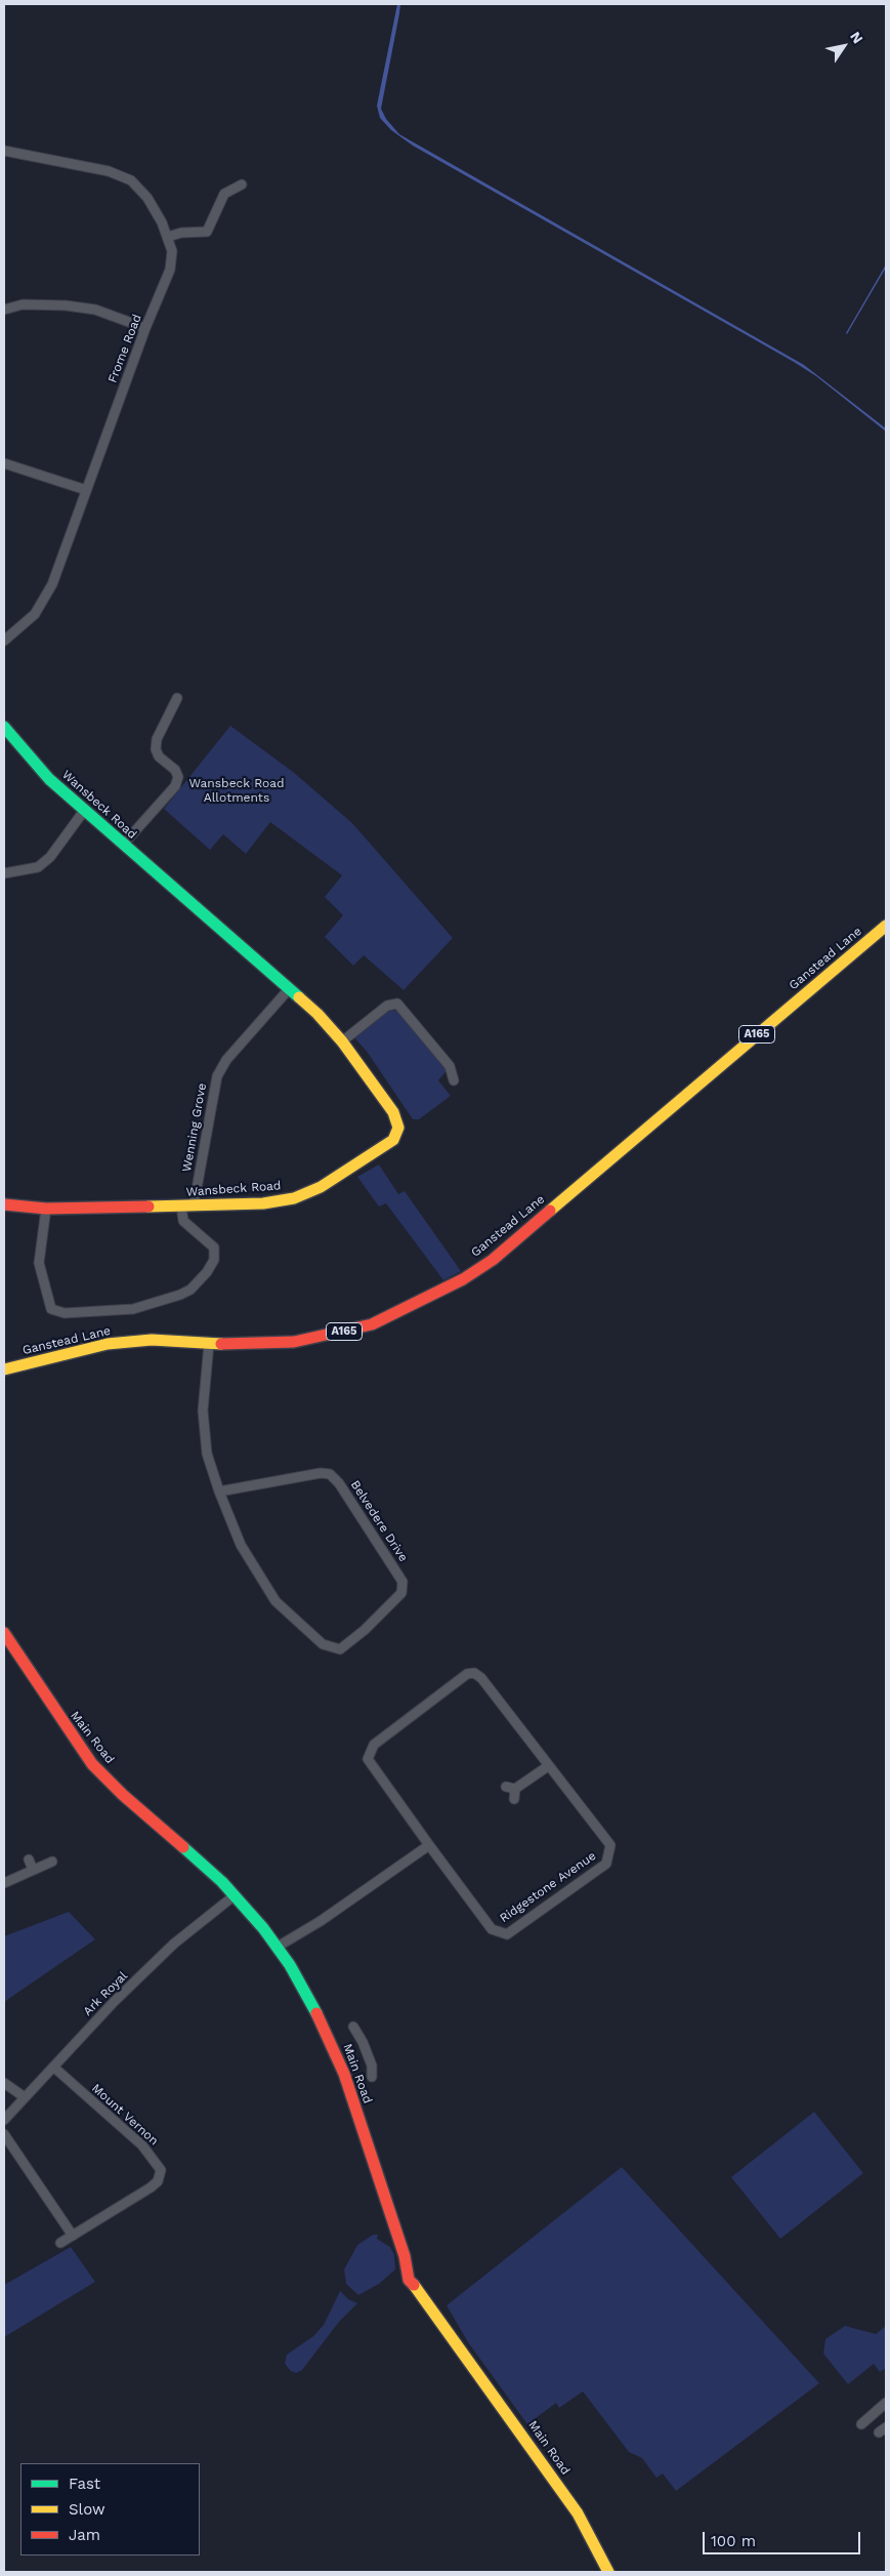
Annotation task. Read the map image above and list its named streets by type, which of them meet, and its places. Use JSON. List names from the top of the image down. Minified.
{"streets":{"main road":["Wansbeck Road","Ganstead Lane","A165","Main Road"],"street":["Frome Road","Wenning Grove","Belvedere Drive","Ridgestone Avenue","Ark Royal","Mount Vernon"]},"crossings":[["Wansbeck Road","Wenning Grove"],["Ganstead Lane","Belvedere Drive"],["Main Road","Ark Royal"],["Ark Royal","Mount Vernon"]],"parks":["Wansbeck Road Allotments"],"legend":["Fast","Slow","Jam"],"scale_bar":"100 m","north":"top right"}
